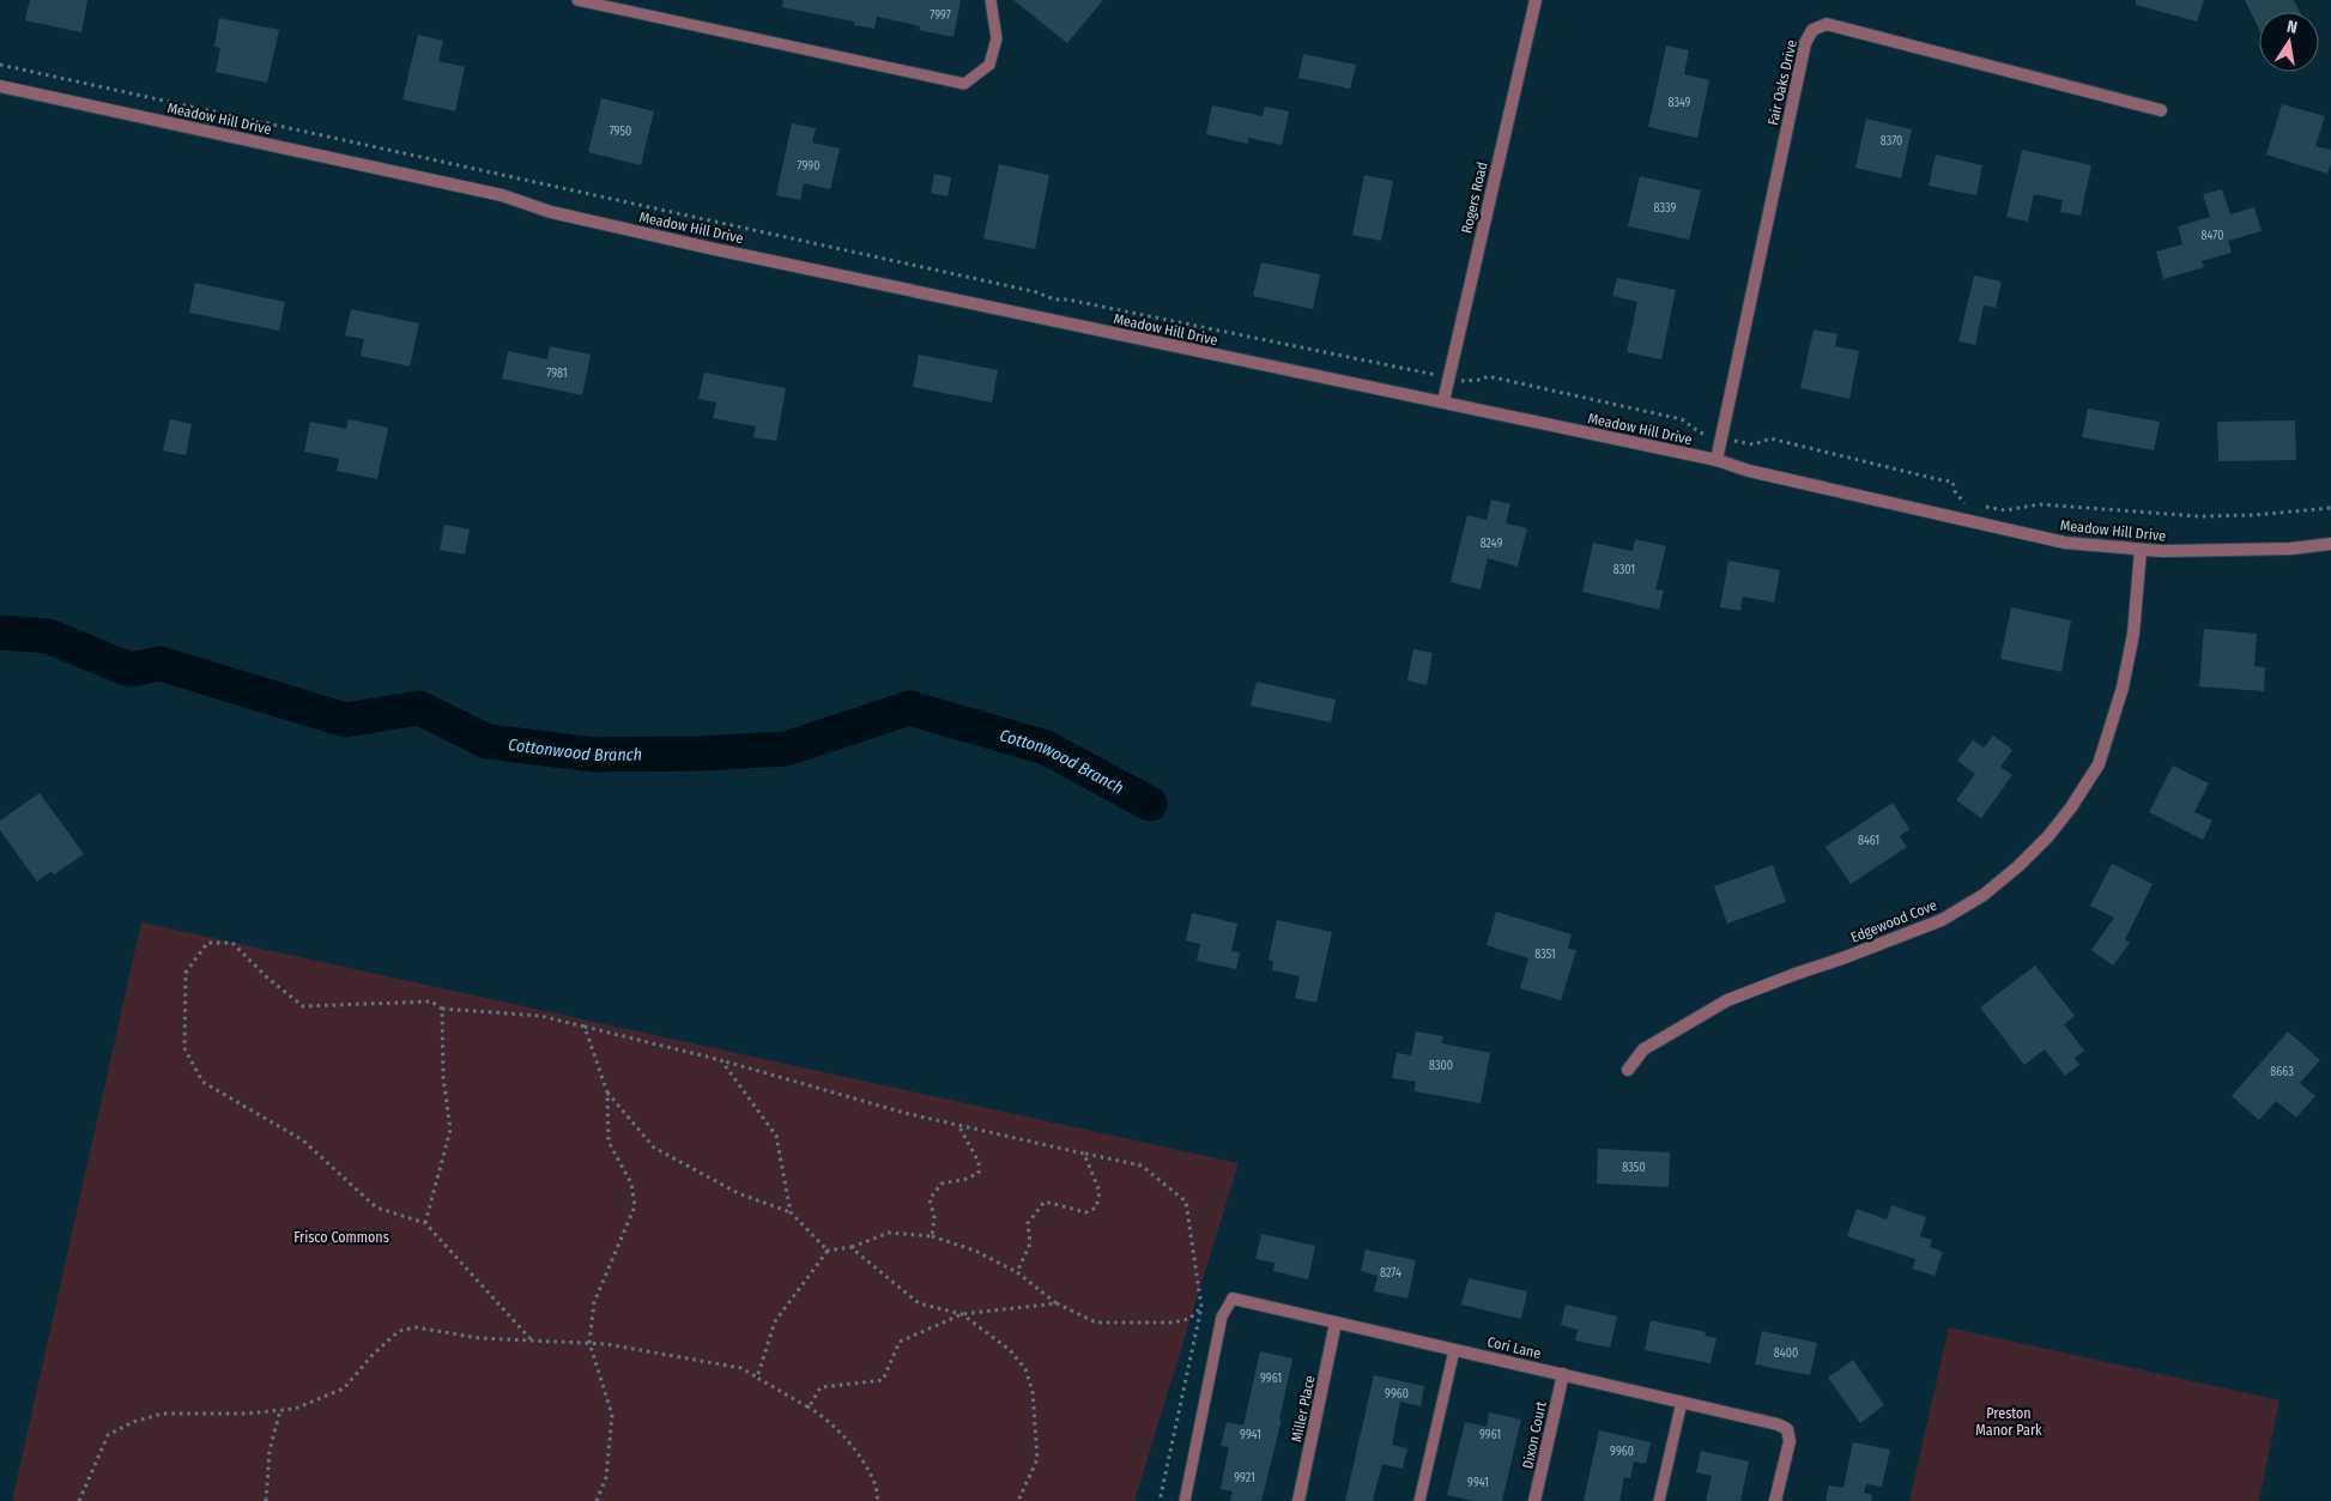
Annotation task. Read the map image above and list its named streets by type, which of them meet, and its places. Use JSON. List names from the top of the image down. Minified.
{"streets":{"street":["Fair Oaks Drive","Meadow Hill Drive","Rogers Road","Edgewood Cove","Cori Lane","Miller Place","Dixon Court"]},"crossings":[["Fair Oaks Drive","Meadow Hill Drive"],["Meadow Hill Drive","Rogers Road"],["Meadow Hill Drive","Edgewood Cove"],["Cori Lane","Miller Place"],["Cori Lane","Dixon Court"]],"water":["Cottonwood Branch"],"parks":["Frisco Commons","Preston Manor Park"],"house_numbers":["7997","8349","7950","8370","7990","8339","8470","7981","8249","8301","8461","8351","8300","8663","8350","8274","8400","9961","9960","9941","9961","9960","9921","9941"],"north":"top"}
